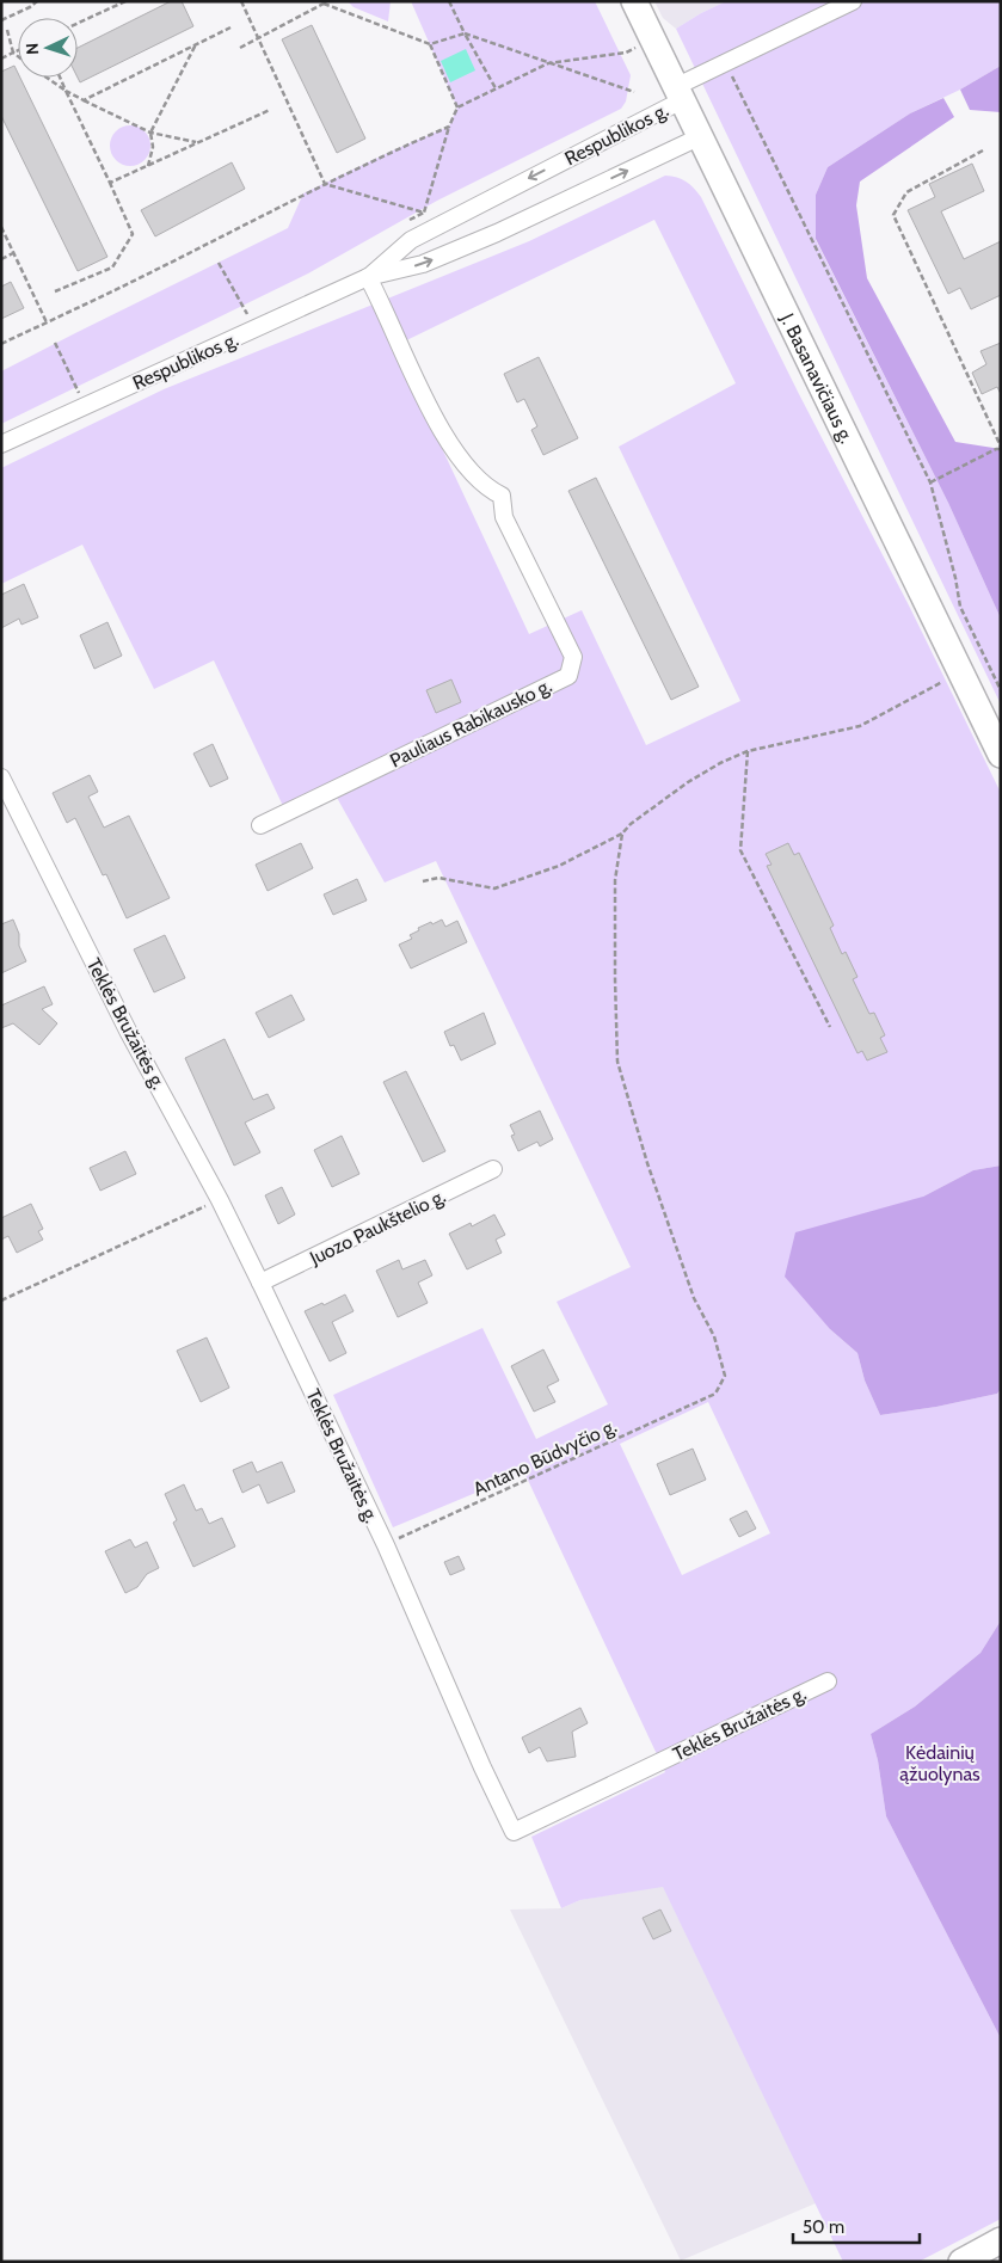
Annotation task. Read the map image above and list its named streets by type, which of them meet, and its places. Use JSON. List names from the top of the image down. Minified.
{"streets":{"main road":["J. Basanavičiaus g."],"street":["Respublikos g.","Pauliaus Rabikausko g.","Teklės Bružaitės g.","Juozo Paukštelio g."],"path":["Antano Būdvyčio g."]},"crossings":[["Respublikos g.","J. Basanavičiaus g."],["Respublikos g.","Pauliaus Rabikausko g."],["Teklės Bružaitės g.","Juozo Paukštelio g."],["Teklės Bružaitės g.","Antano Būdvyčio g."]],"parks":["Kėdainių ąžuolynas"],"scale_bar":"50 m","north":"left"}
